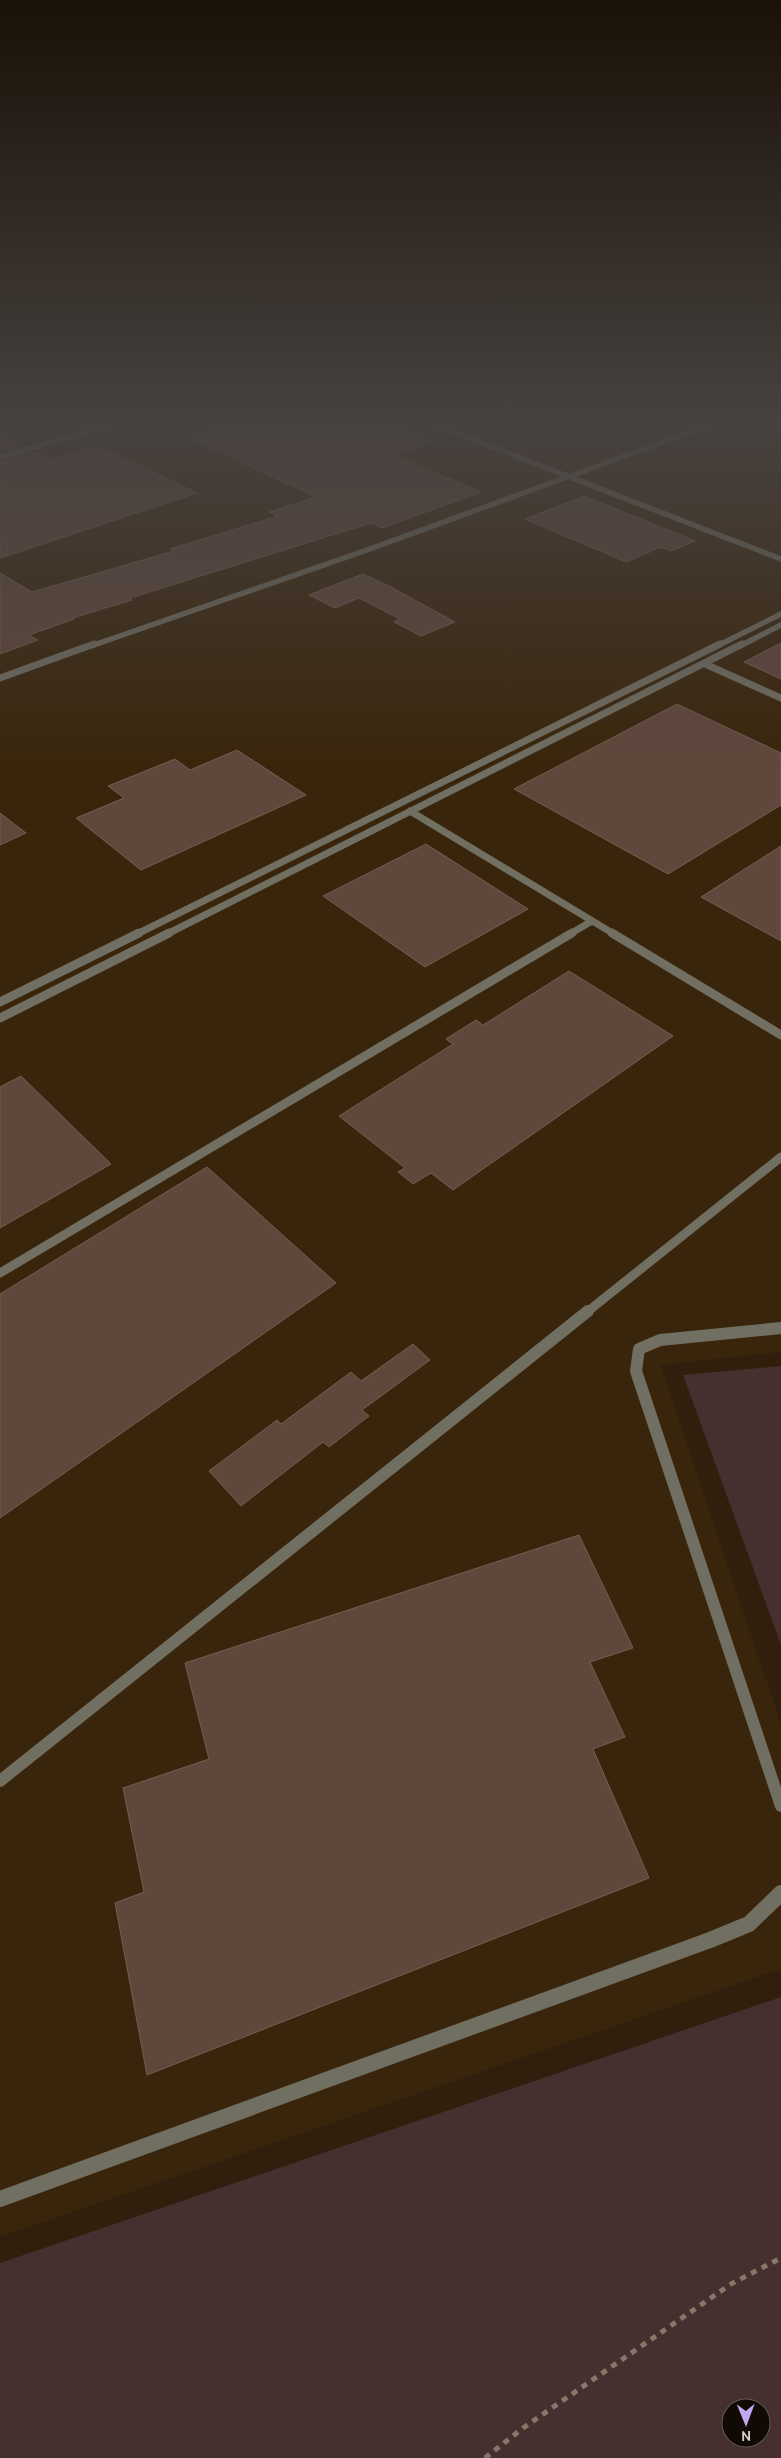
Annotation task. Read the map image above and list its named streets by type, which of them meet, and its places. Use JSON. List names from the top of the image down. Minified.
{"north":"bottom"}
